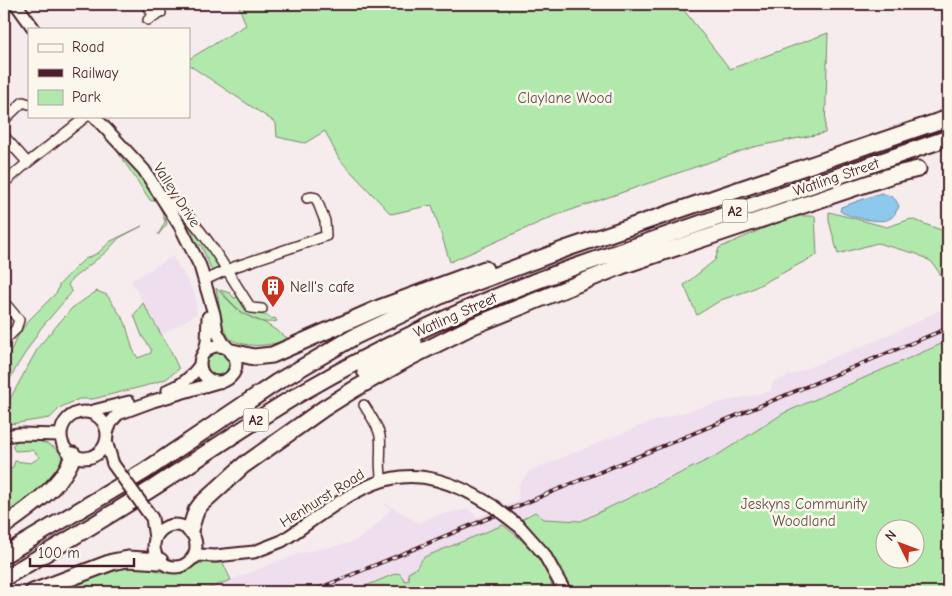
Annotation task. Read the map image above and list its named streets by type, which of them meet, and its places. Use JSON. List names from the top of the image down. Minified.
{"streets":{"highway":["Watling Street","A2"],"street":["Valley Drive","Henhurst Road"]},"parks":["Claylane Wood","Jeskyns Community Woodland"],"places":{"building":["Nell's cafe"]},"legend":["Road","Railway","Park"],"scale_bar":"100 m","north":"top left"}
